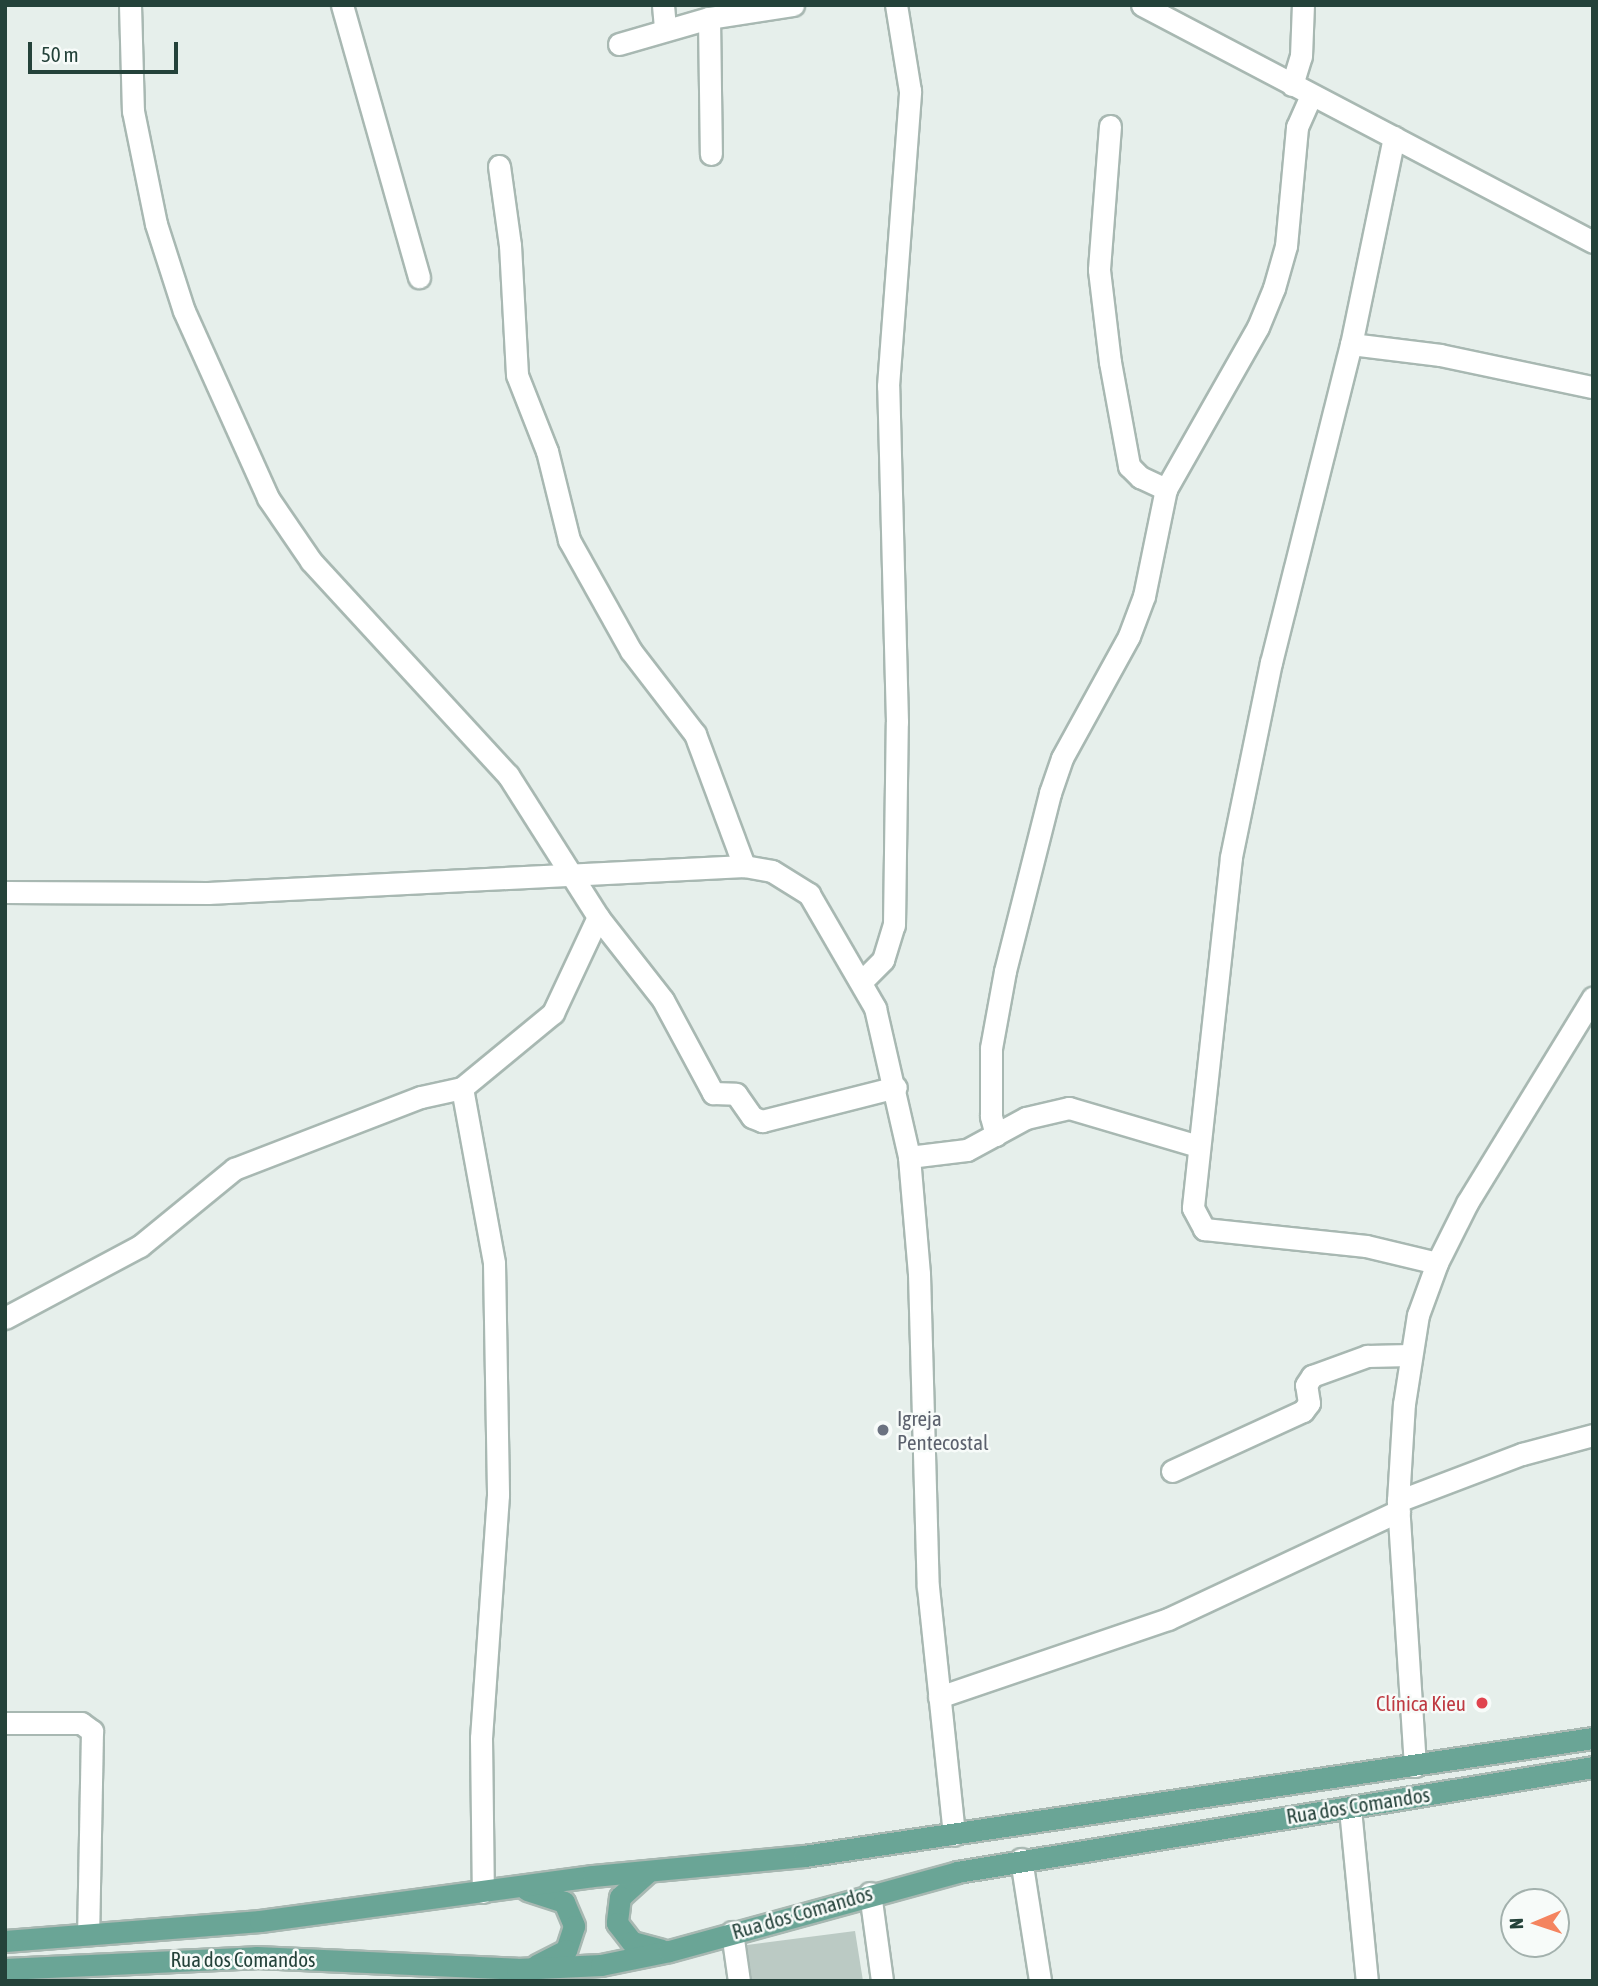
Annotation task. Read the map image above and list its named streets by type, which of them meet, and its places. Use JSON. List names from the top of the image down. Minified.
{"streets":{"main road":["Rua dos Comandos"]},"places":["Igreja Pentecostal","Clínica Kieu"],"scale_bar":"50 m","north":"left"}
